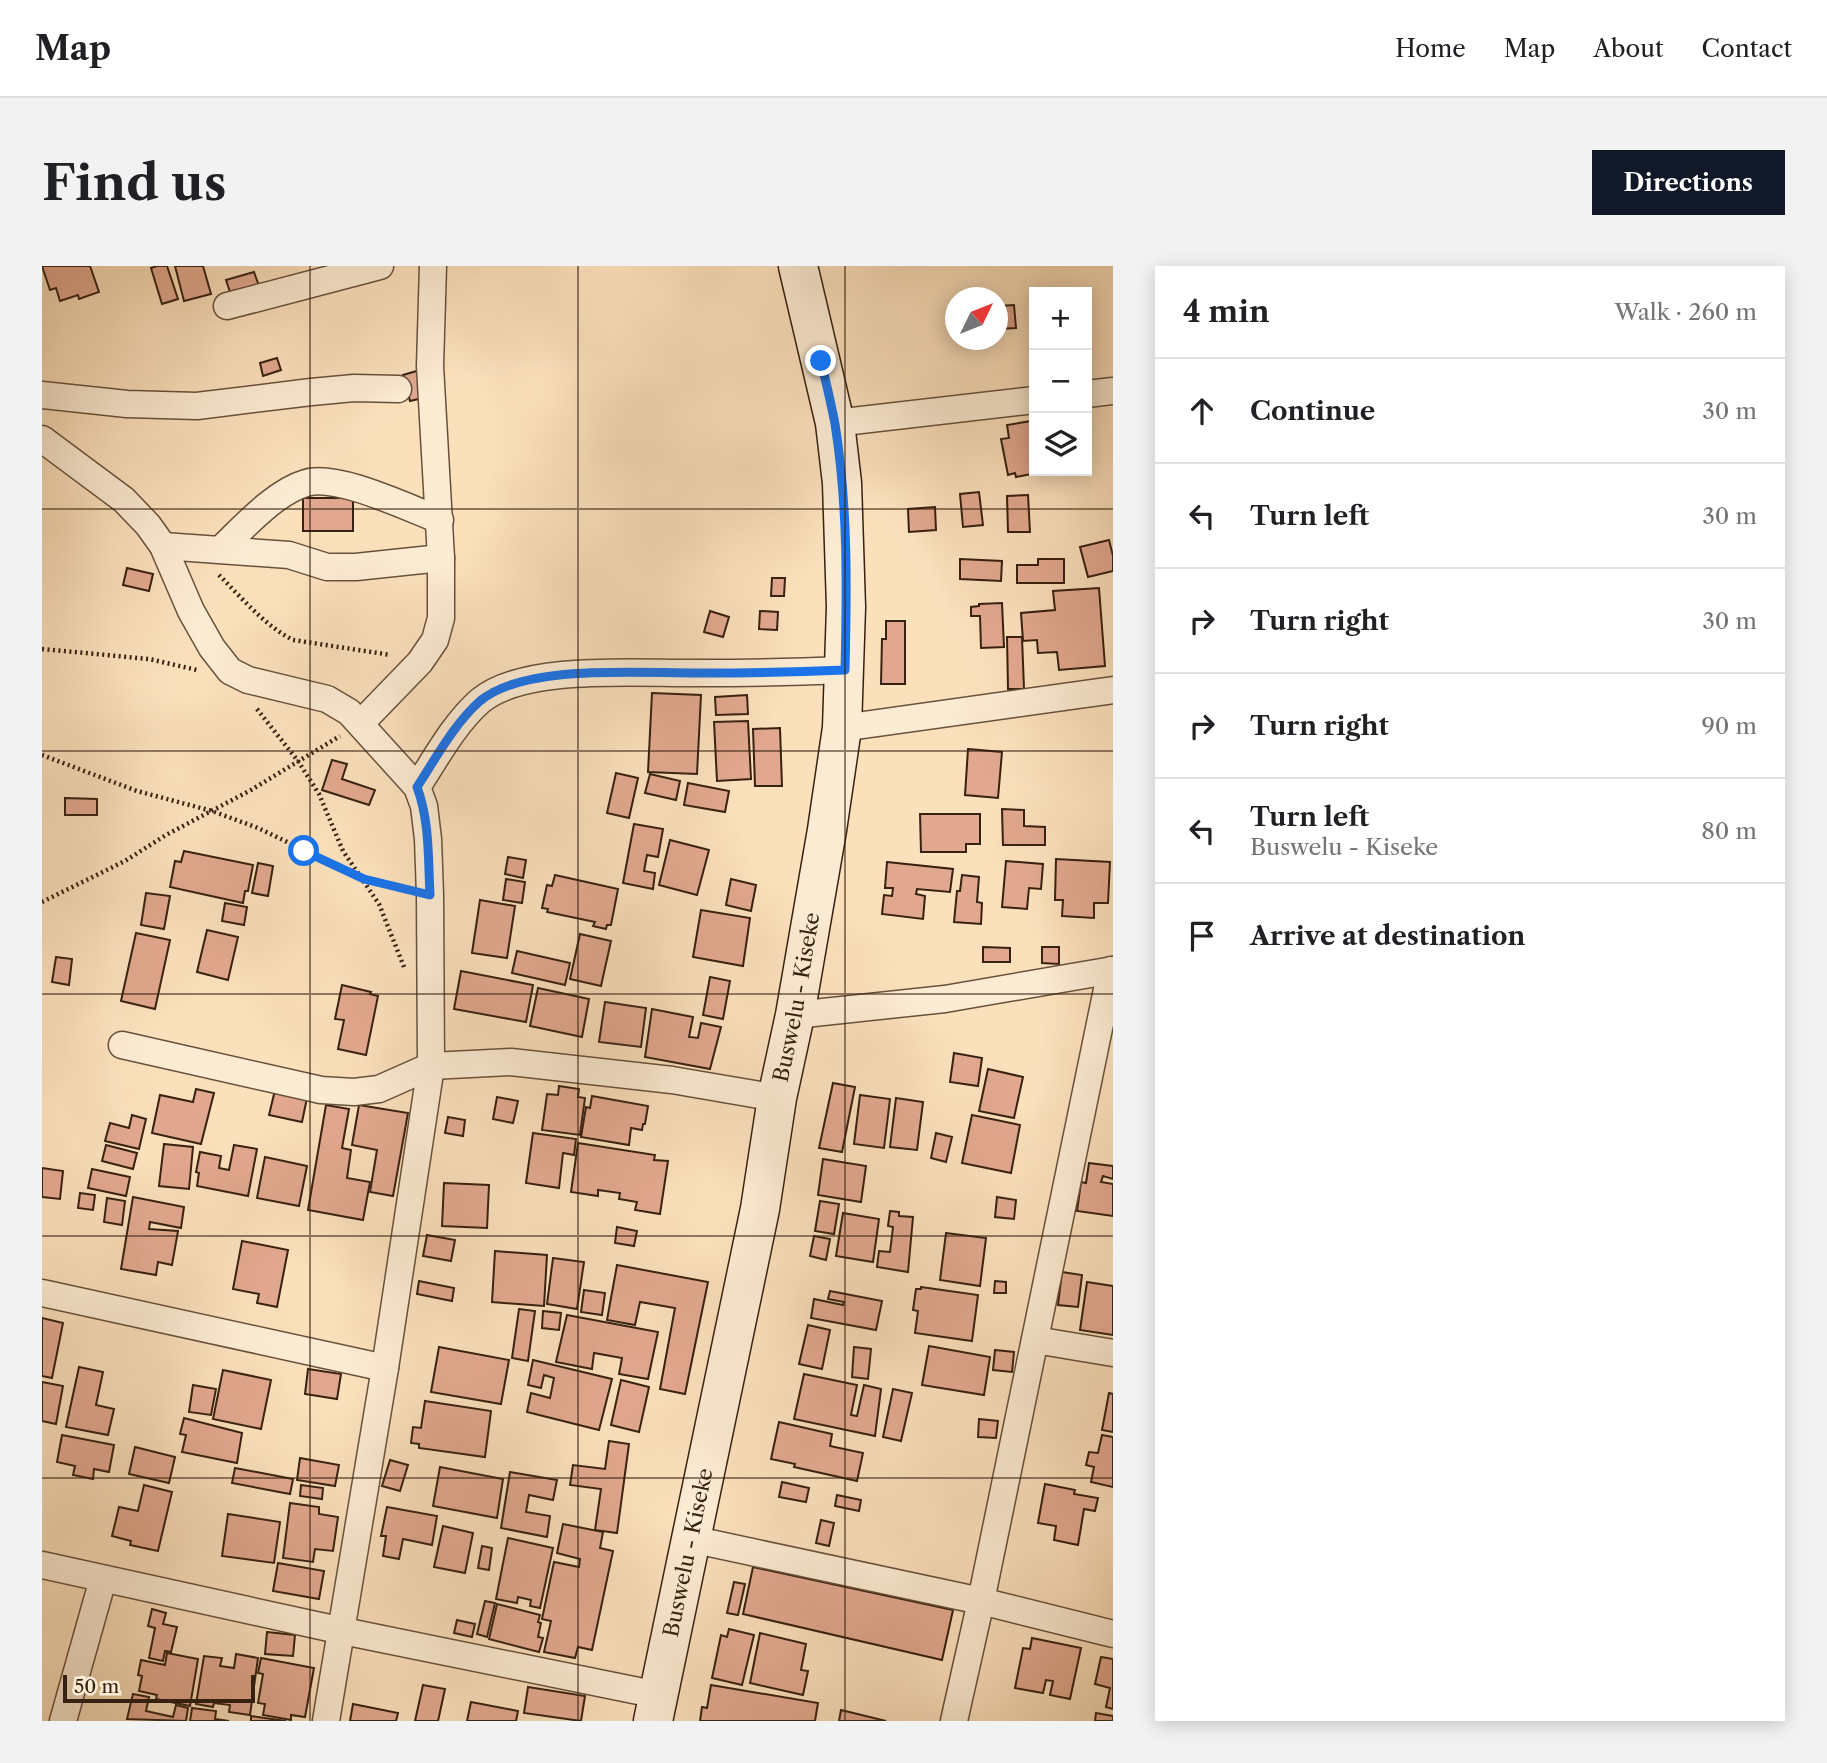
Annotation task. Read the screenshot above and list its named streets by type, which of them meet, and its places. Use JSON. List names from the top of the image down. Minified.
{"streets":{"main road":["Buswelu - Kiseke"]},"scale_bar":"50 m","north":"top right","page":{"header":"Map","nav":["Home","Map","About","Contact"],"buttons":"Directions","title":"Find us","heading":["4 min","Walk · 260 m"],"map_buttons":["+","−"],"list":[["Continue","30 m"],["Turn left","30 m"],["Turn right","30 m"],["Turn right","90 m"],["Turn left","Buswelu - Kiseke","80 m"],"Arrive at destination"],"scale":"50 m"}}
